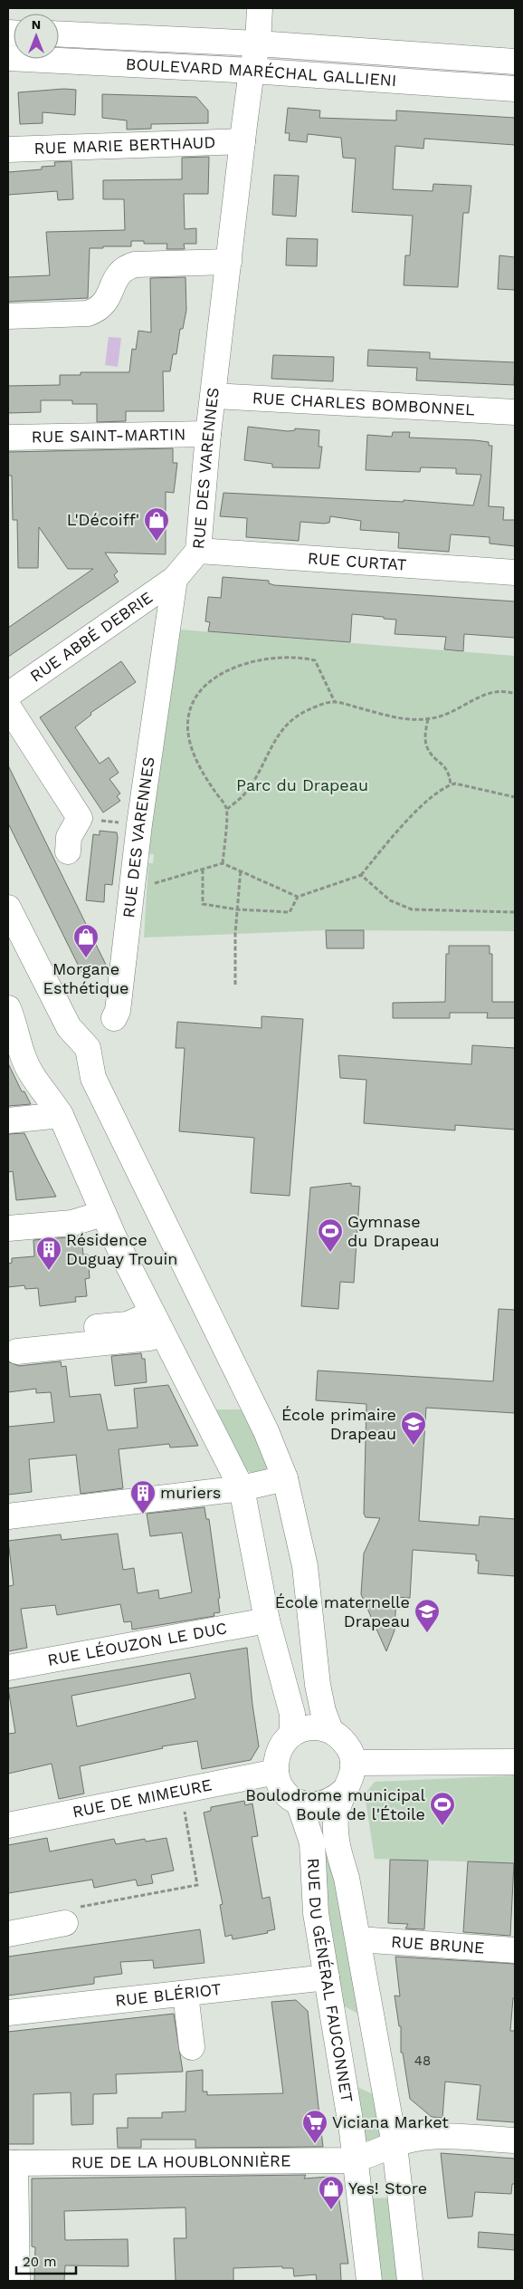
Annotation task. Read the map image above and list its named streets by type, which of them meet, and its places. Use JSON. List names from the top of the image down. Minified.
{"streets":{"street":["BOULEVARD MARÉCHAL GALLIENI","RUE MARIE BERTHAUD","RUE CHARLES BOMBONNEL","RUE SAINT-MARTIN","RUE DES VARENNES","RUE CURTAT","RUE ABBÉ DEBRIE","RUE LÉOUZON LE DUC","RUE DE MIMEURE","RUE BRUNE","RUE DU GÉNÉRAL FAUCONNET","RUE BLÉRIOT","RUE DE LA HOUBLONNIÈRE"]},"crossings":[["BOULEVARD MARÉCHAL GALLIENI","RUE DES VARENNES"],["RUE MARIE BERTHAUD","RUE DES VARENNES"],["RUE CHARLES BOMBONNEL","RUE DES VARENNES"],["RUE SAINT-MARTIN","RUE DES VARENNES"],["RUE DES VARENNES","RUE CURTAT"],["RUE DES VARENNES","RUE ABBÉ DEBRIE"],["RUE DE MIMEURE","RUE DU GÉNÉRAL FAUCONNET"],["RUE BRUNE","RUE DU GÉNÉRAL FAUCONNET"],["RUE DU GÉNÉRAL FAUCONNET","RUE BLÉRIOT"],["RUE DU GÉNÉRAL FAUCONNET","RUE DE LA HOUBLONNIÈRE"]],"parks":["Parc du Drapeau"],"places":{"shop":["L'Décoiff'","Morgane Esthétique","Yes! Store"],"sports":["Gymnase du Drapeau","Boulodrome municipal Boule de l'Étoile"],"building":["Résidence Duguay Trouin","muriers"],"school or university":["École primaire Drapeau","École maternelle Drapeau"],"supermarket":["Viciana Market"]},"house_numbers":["48"],"scale_bar":"20 m","north":"top"}
